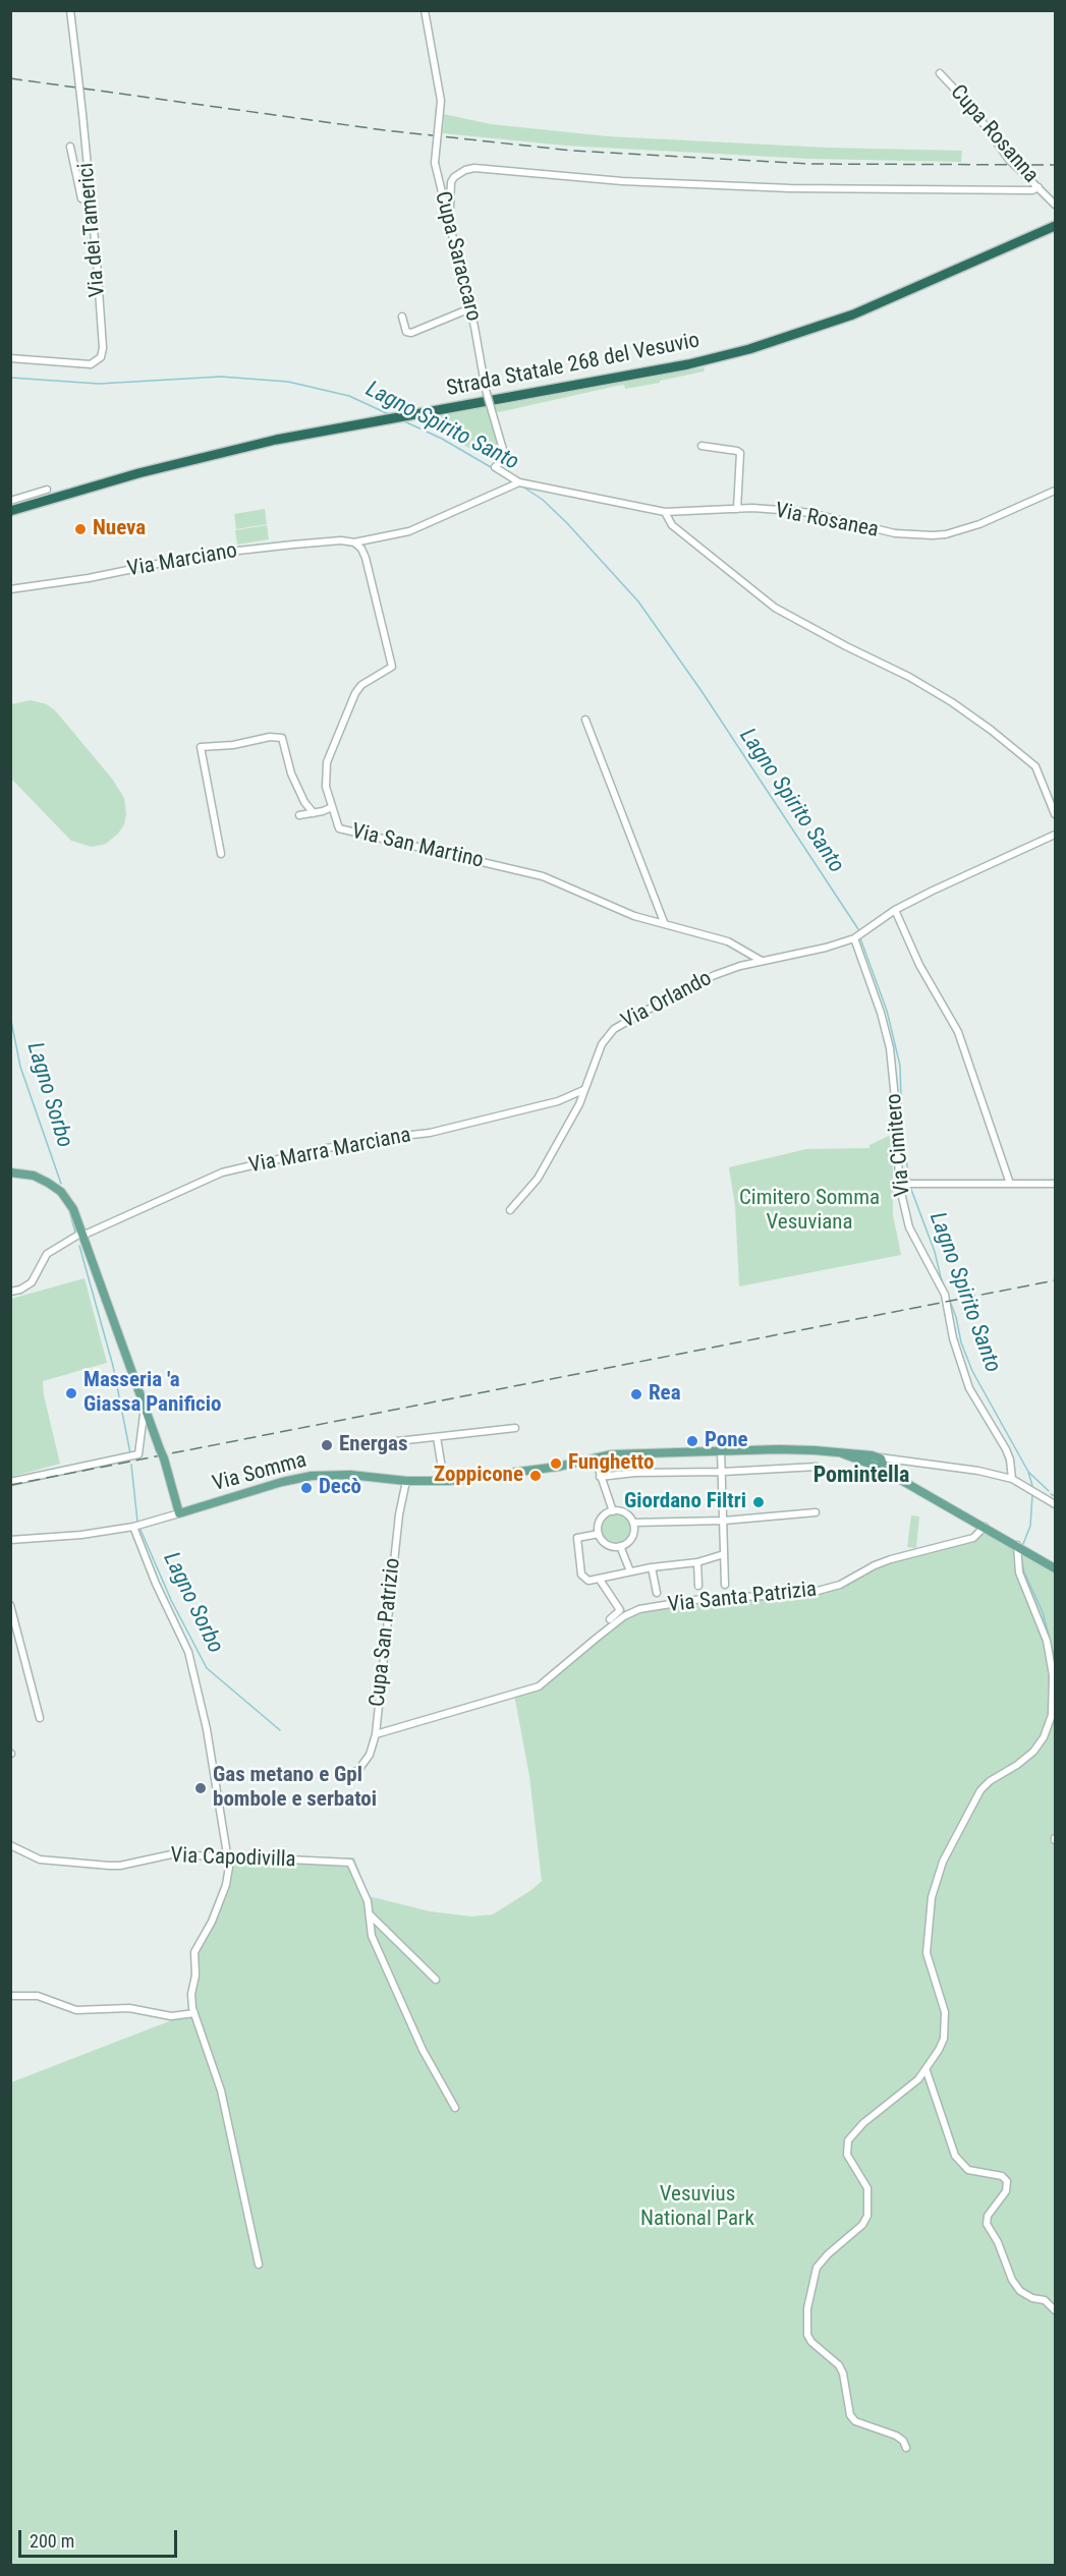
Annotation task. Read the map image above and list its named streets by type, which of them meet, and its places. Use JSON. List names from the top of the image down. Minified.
{"streets":{"highway":["Strada Statale 268 del Vesuvio"],"main road":["Via Somma"],"street":["Cupa Rosanna","Via dei Tamerici","Cupa Saraccaro","Via Rosanea","Via Marciano","Via San Martino","Via Orlando","Via Cimitero","Via Marra Marciana","Via Santa Patrizia","Cupa San Patrizio","Via Capodivilla"]},"crossings":[["Cupa Saraccaro","Via Rosanea"],["Cupa Saraccaro","Via Marciano"],["Via Rosanea","Via Marciano"],["Via Marciano","Via San Martino"],["Via San Martino","Via Orlando"],["Via Orlando","Via Cimitero"],["Via Orlando","Via Marra Marciana"],["Via Somma","Cupa San Patrizio"],["Via Santa Patrizia","Cupa San Patrizio"]],"districts":["Pomintella"],"water":["Lagno Spirito Santo","Lagno Sorbo"],"parks":["Cimitero Somma Vesuviana","Vesuvius National Park"],"places":["Nueva","Masseria 'a Giassa Panificio","Rea","Pone","Energas","Funghetto","Zoppicone","Decò","Giordano Filtri","Gas metano e Gpl bombole e serbatoi"],"scale_bar":"200 m"}
